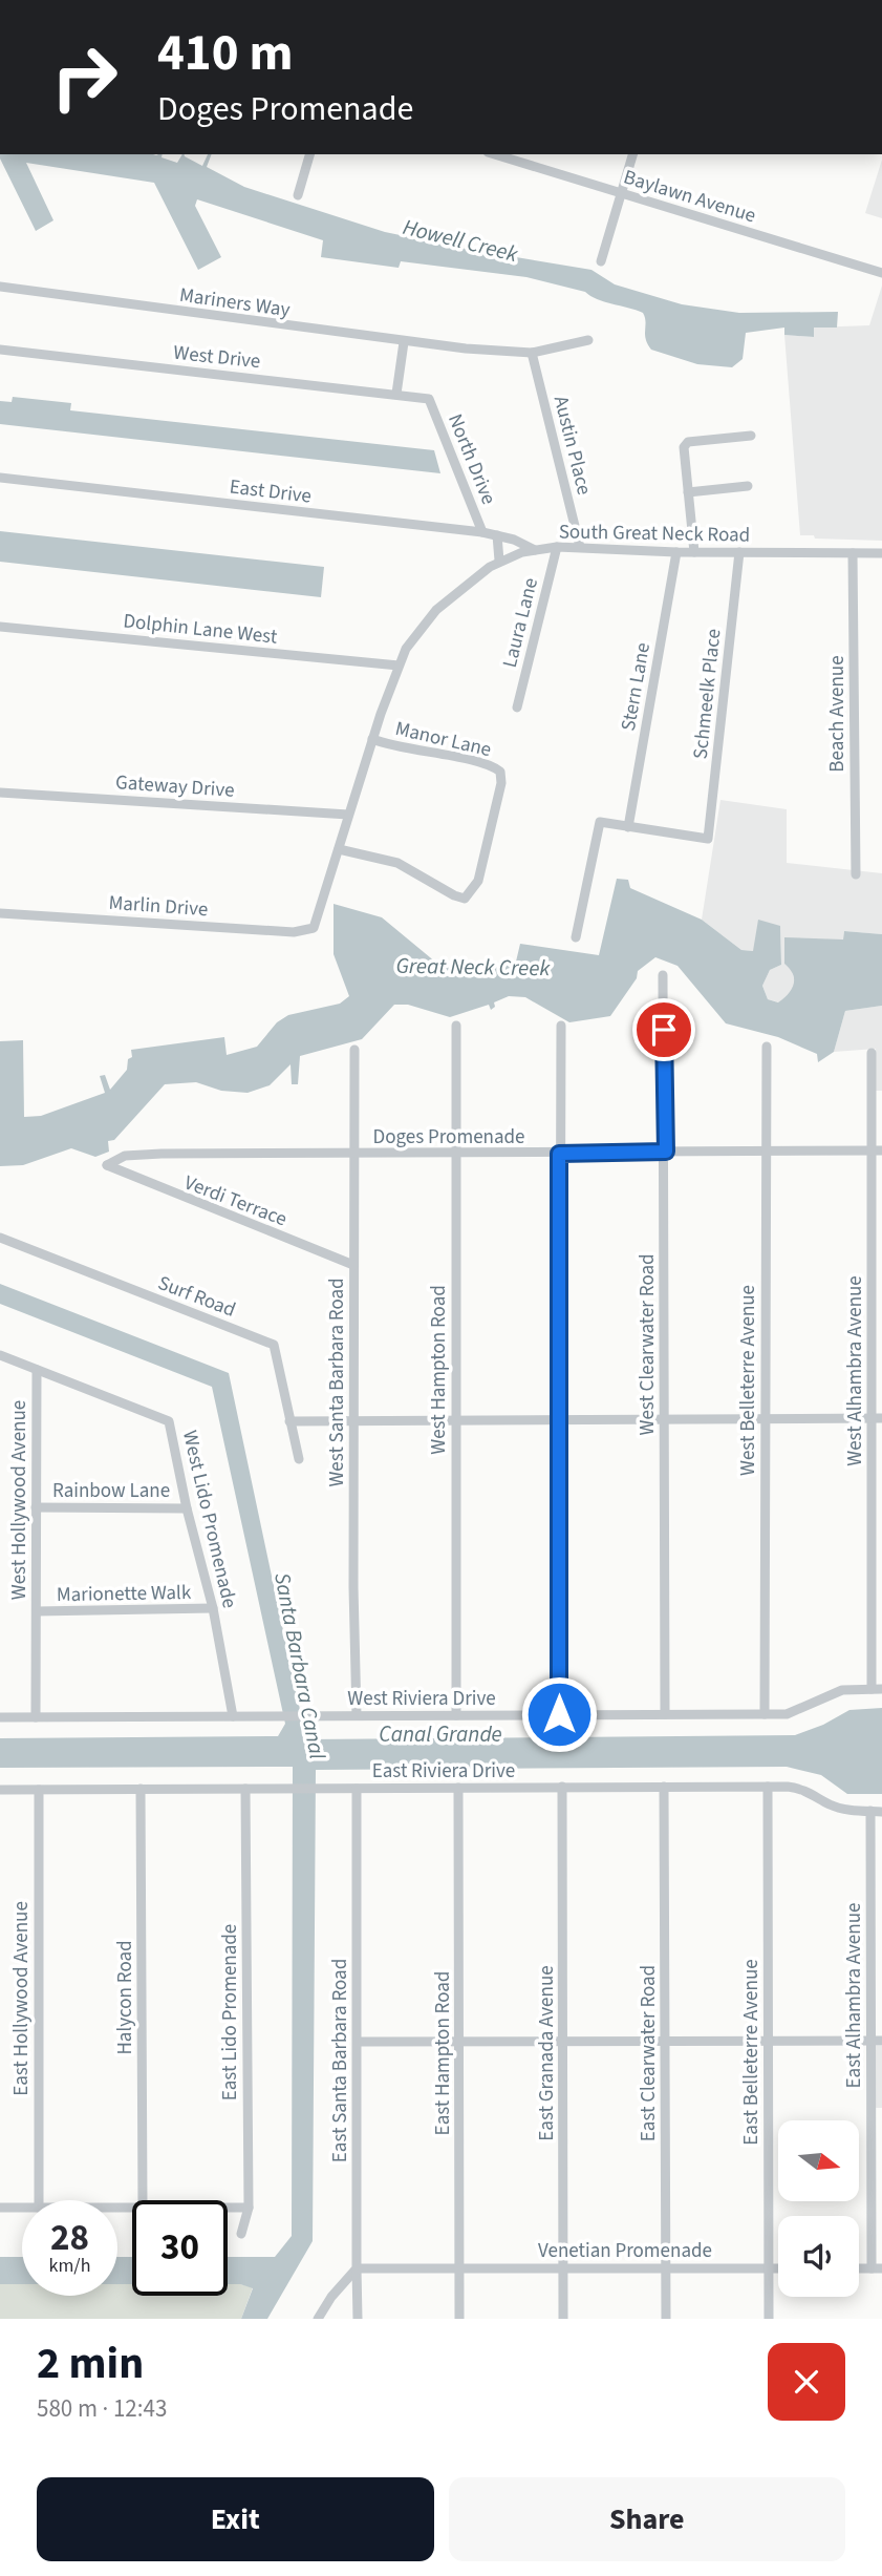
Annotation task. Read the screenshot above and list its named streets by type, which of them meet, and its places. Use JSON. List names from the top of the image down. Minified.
{"streets":{"street":["Baylawn Avenue","Mariners Way","West Drive","Austin Place","North Drive","East Drive","South Great Neck Road","Laura Lane","Dolphin Lane West","Stern Lane","Schmeelk Place","Beach Avenue","Manor Lane","Gateway Drive","Marlin Drive","Doges Promenade","Verdi Terrace","Surf Road","West Clearwater Road","West Hampton Road","West Alhambra Avenue","West Belleterre Avenue","West Santa Barbara Road","Rainbow Lane","West Hollywood Avenue","West Lido Promenade","Marionette Walk","West Riviera Drive","East Riviera Drive","East Alhambra Avenue","Halycon Road","East Hollywood Avenue","East Lido Promenade","East Belleterre Avenue","East Hampton Road","East Granada Avenue","East Clearwater Road","East Santa Barbara Road","Venetian Promenade"]},"crossings":[["Mariners Way","Austin Place"],["West Drive","North Drive"],["Austin Place","South Great Neck Road"],["North Drive","East Drive"],["East Drive","South Great Neck Road"],["South Great Neck Road","Laura Lane"],["South Great Neck Road","Dolphin Lane West"],["South Great Neck Road","Stern Lane"],["South Great Neck Road","Schmeelk Place"],["South Great Neck Road","Beach Avenue"],["South Great Neck Road","Manor Lane"],["South Great Neck Road","Gateway Drive"],["South Great Neck Road","Marlin Drive"],["Stern Lane","Schmeelk Place"],["Doges Promenade","Verdi Terrace"],["Doges Promenade","West Clearwater Road"],["Doges Promenade","West Hampton Road"],["Doges Promenade","West Alhambra Avenue"],["Doges Promenade","West Belleterre Avenue"],["Doges Promenade","West Santa Barbara Road"],["Verdi Terrace","West Santa Barbara Road"],["West Clearwater Road","West Riviera Drive"],["West Hampton Road","West Riviera Drive"],["West Alhambra Avenue","West Riviera Drive"],["West Belleterre Avenue","West Riviera Drive"],["West Santa Barbara Road","West Riviera Drive"],["Rainbow Lane","West Hollywood Avenue"],["Rainbow Lane","West Lido Promenade"],["West Hollywood Avenue","West Lido Promenade"],["West Hollywood Avenue","Marionette Walk"],["West Hollywood Avenue","West Riviera Drive"],["West Lido Promenade","Marionette Walk"],["West Lido Promenade","West Riviera Drive"],["East Riviera Drive","East Alhambra Avenue"],["East Riviera Drive","Halycon Road"],["East Riviera Drive","East Hollywood Avenue"],["East Riviera Drive","East Lido Promenade"],["East Riviera Drive","East Belleterre Avenue"],["East Riviera Drive","East Hampton Road"],["East Riviera Drive","East Granada Avenue"],["East Riviera Drive","East Clearwater Road"],["East Riviera Drive","East Santa Barbara Road"],["East Belleterre Avenue","Venetian Promenade"],["East Hampton Road","Venetian Promenade"],["East Granada Avenue","Venetian Promenade"],["East Clearwater Road","Venetian Promenade"],["East Santa Barbara Road","Venetian Promenade"]],"water":["Howell Creek","Great Neck Creek","Santa Barbara Canal","Canal Grande"],"north":"right","page":{"turn":["410 m","Doges Promenade"],"speed":"28 km/h","limit":"30","heading":["2 min","580 m · 12:43"],"buttons":["Exit","Share"]}}
